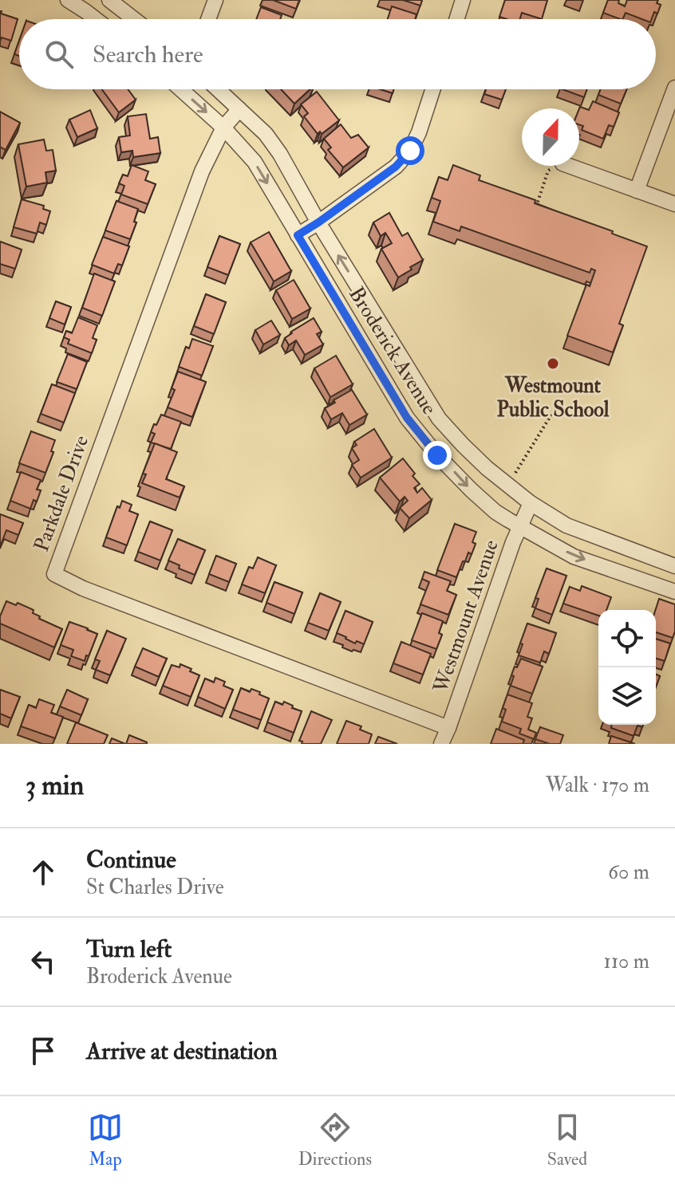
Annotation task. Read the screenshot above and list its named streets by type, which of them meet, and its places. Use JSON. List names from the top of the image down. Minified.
{"streets":{"street":["Broderick Avenue","Parkdale Drive","Westmount Avenue"]},"crossings":[["Broderick Avenue","Parkdale Drive"],["Broderick Avenue","Westmount Avenue"],["Parkdale Drive","Westmount Avenue"]],"places":["Westmount Public School"],"north":"top","page":{"search":"Search here","heading":["3 min","Walk · 170 m"],"list":[["Continue","St Charles Drive","60 m"],["Turn left","Broderick Avenue","110 m"],"Arrive at destination"],"nav":["Map","Directions","Saved"]}}
